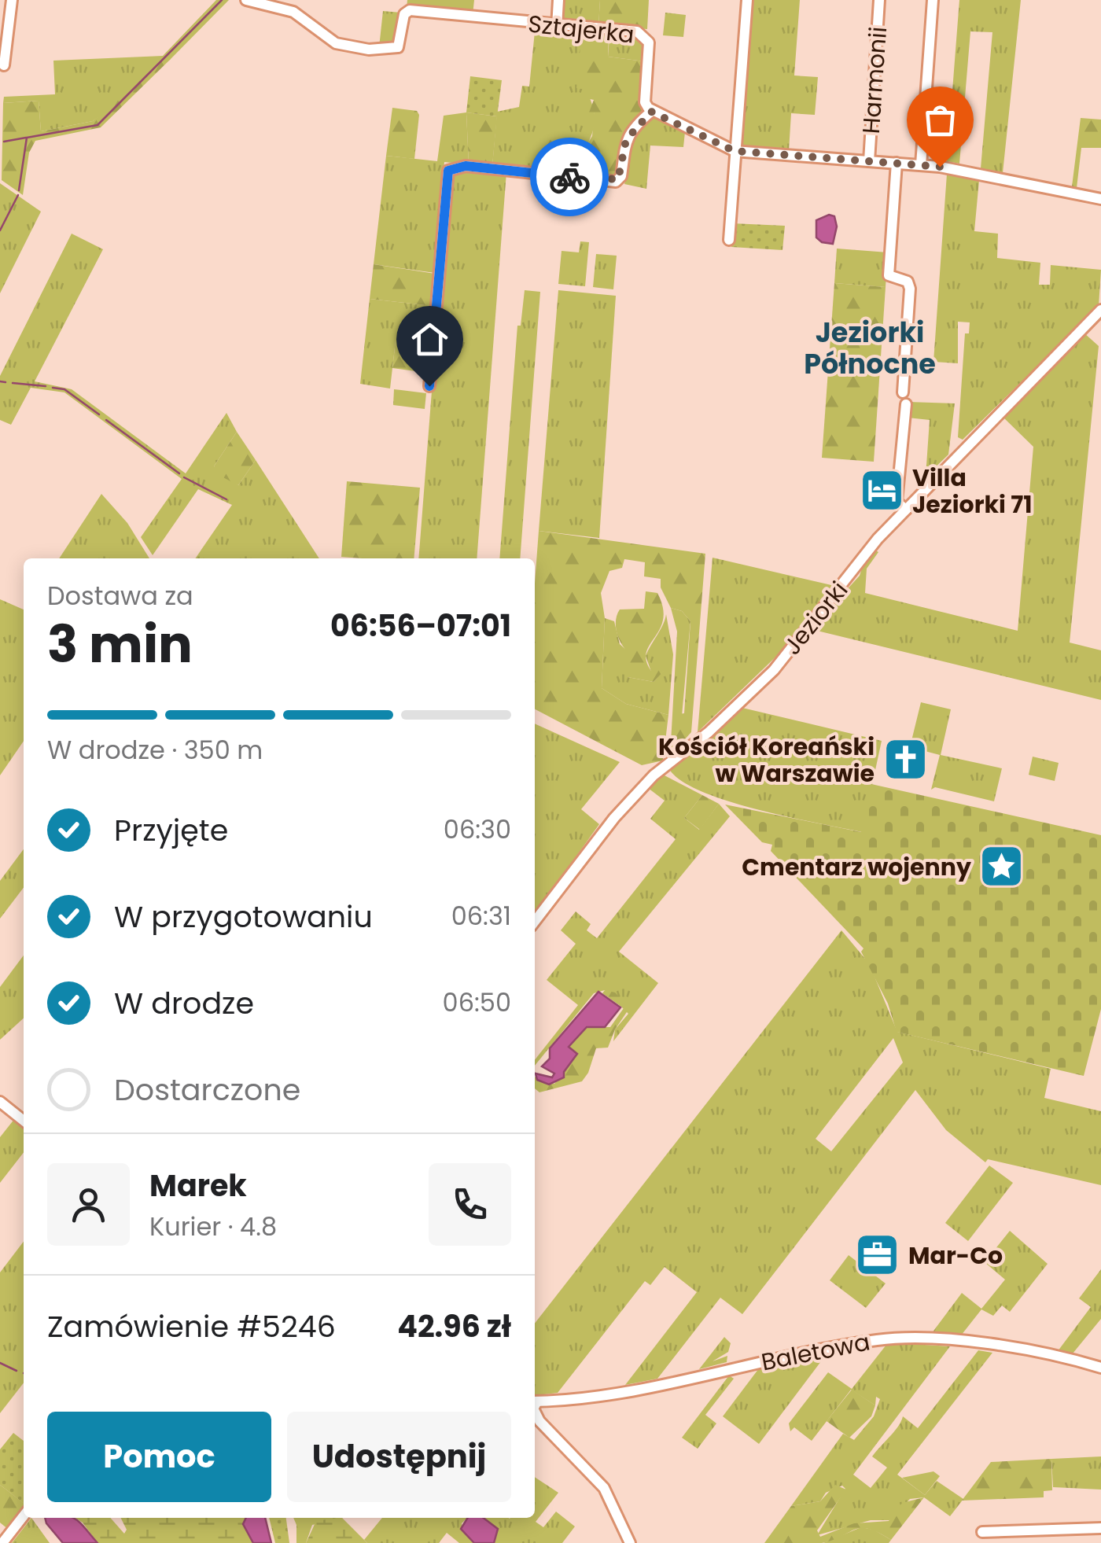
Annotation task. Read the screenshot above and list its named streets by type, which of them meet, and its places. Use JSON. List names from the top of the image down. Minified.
{"streets":{"street":["Sztajerka","Harmonii","Jeziorki","Baletowa"]},"districts":["Jeziorki Północne"],"places":{"hotel":["Villa Jeziorki 71"],"church":["Kościół Koreański w Warszawie"],"place":["Cmentarz wojenny"],"office":["Mar-Co"]},"page":{"heading":["3 min","Dostawa za","06:56–07:01"],"panel":["Marek","Kurier · 4.8","Zamówienie #5246","42.96 zł"],"bar":"W drodze · 350 m","list":[["Przyjęte","06:30"],["W przygotowaniu","06:31"],["W drodze","06:50"],"Dostarczone"],"buttons":["Pomoc","Udostępnij"]}}
